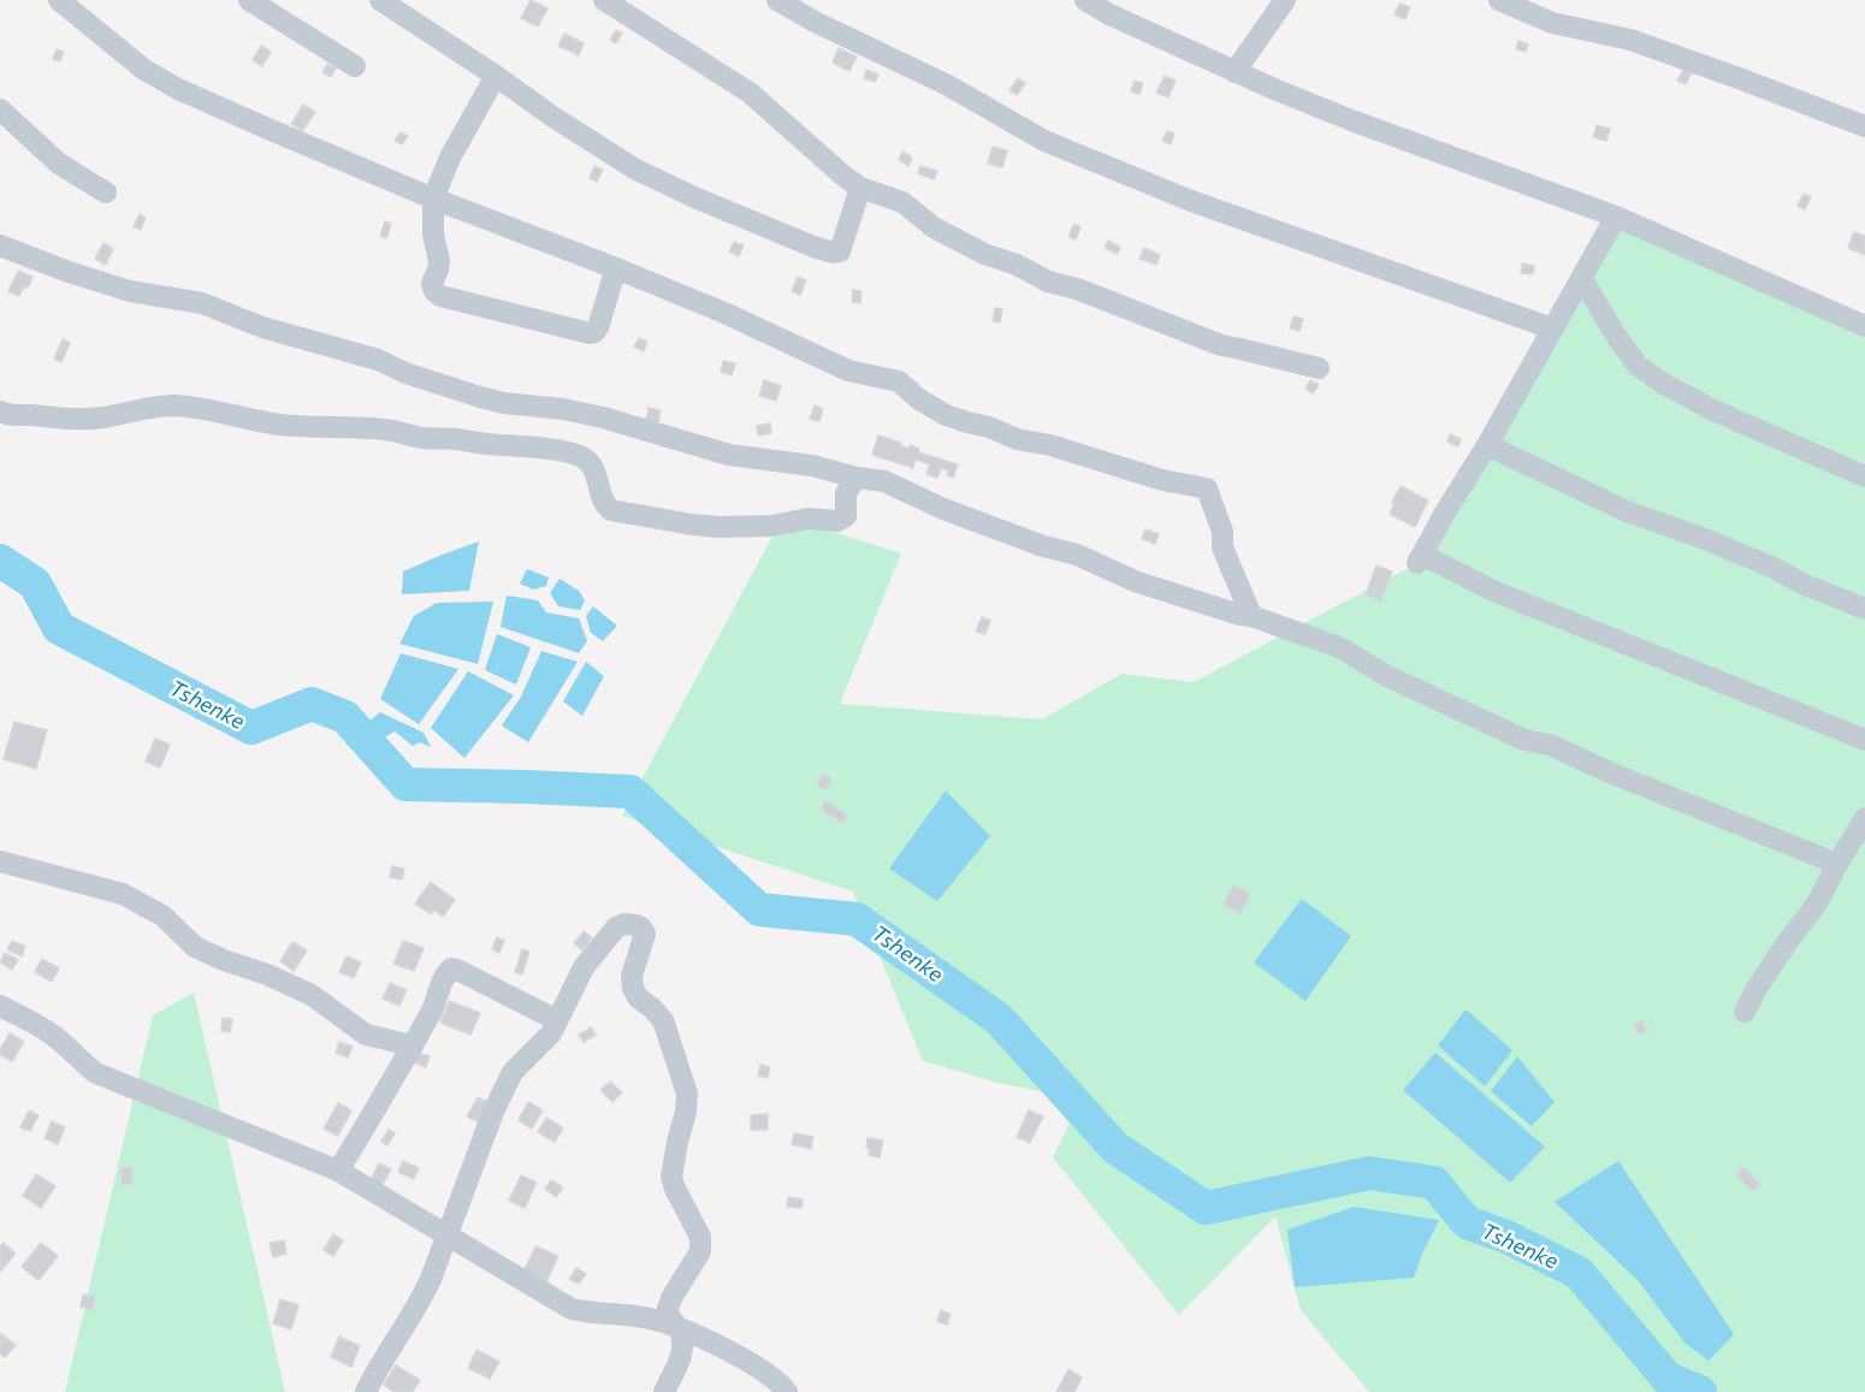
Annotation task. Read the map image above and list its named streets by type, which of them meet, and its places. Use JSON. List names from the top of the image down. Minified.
{"water":["Tshenke"]}
